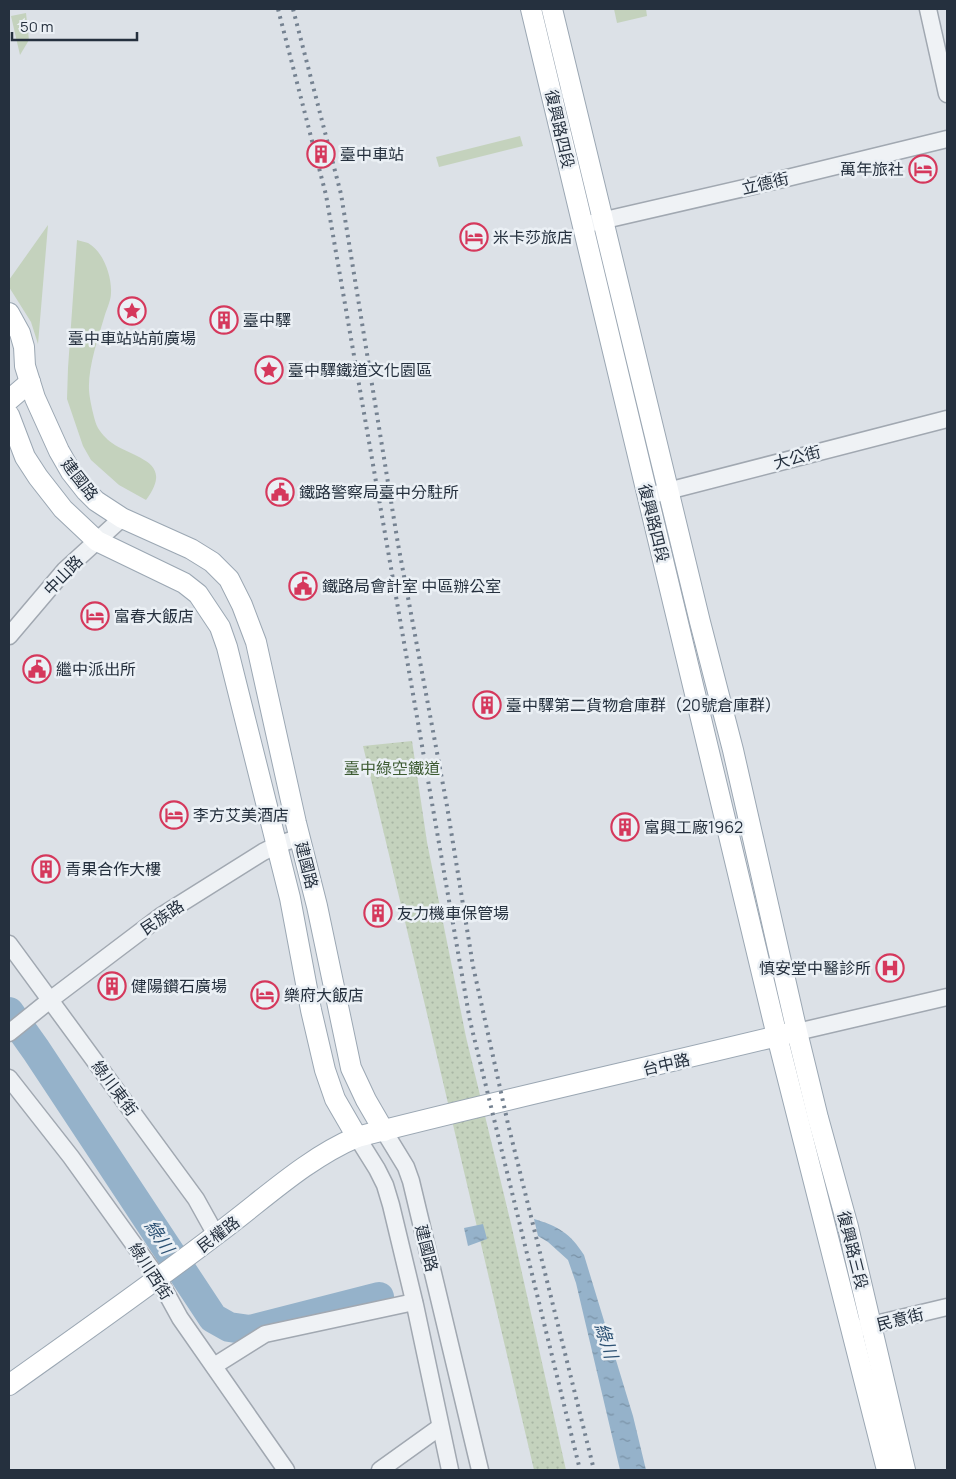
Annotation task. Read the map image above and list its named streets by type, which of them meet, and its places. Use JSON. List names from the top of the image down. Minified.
{"streets":{"main road":["復興路四段","建國路","台中路","民權路","復興路三段"],"street":["立德街","大公街","中山路","民族路","綠川東街","綠川西街","民意街"]},"crossings":[["復興路四段","立德街"],["復興路四段","大公街"],["復興路四段","台中路"],["復興路四段","復興路三段"],["建國路","中山路"],["建國路","民族路"],["建國路","台中路"],["建國路","民權路"],["民族路","綠川東街"],["台中路","民權路"],["台中路","復興路三段"],["綠川東街","民權路"],["民權路","綠川西街"],["復興路三段","民意街"]],"water":["綠川"],"parks":["臺中綠空鐵道"],"places":{"building":["臺中車站","臺中驛","臺中驛第二貨物倉庫群（20號倉庫群）","富興工廠1962","青果合作大樓","友力機車保管場","健陽鑽石廣場"],"hotel":["萬年旅社","米卡莎旅店","富春大飯店","李方艾美酒店","樂府大飯店"],"place":["臺中車站站前廣場","臺中驛鐵道文化園區"],"public building":["鐵路警察局臺中分駐所","鐵路局會計室 中區辦公室","繼中派出所"],"hospital":["慎安堂中醫診所"]},"scale_bar":"50 m"}
